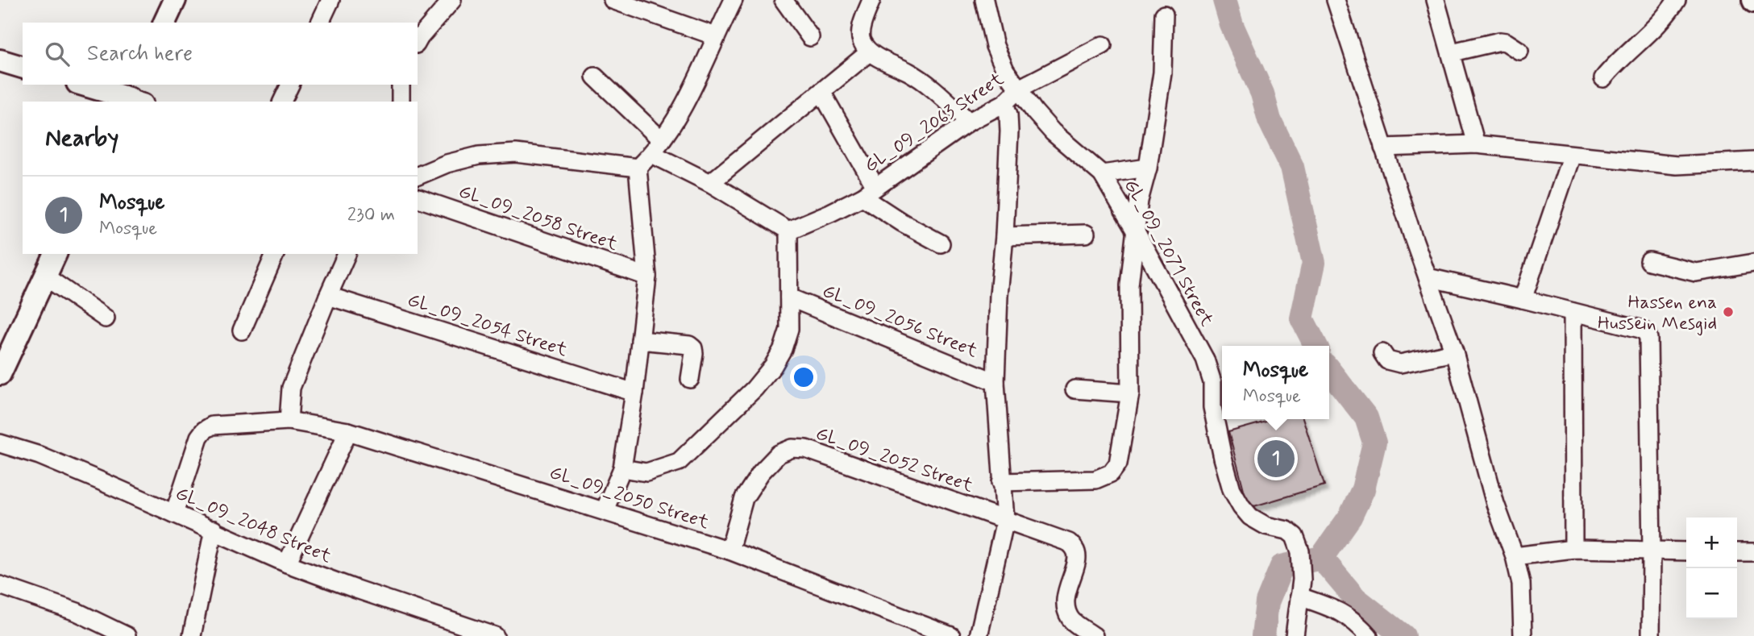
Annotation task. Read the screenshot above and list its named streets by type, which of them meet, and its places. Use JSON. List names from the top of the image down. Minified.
{"streets":{"street":["GL_09_2063 Street","GL_09_2058 Street","GL_09_2071 Street","GL_09_2056 Street","GL_09_2054 Street","GL_09_2052 Street","GL_09_2050 Street","GL_09_2048 Street"]},"crossings":[["GL_09_2063 Street","GL_09_2071 Street"],["GL_09_2052 Street","GL_09_2050 Street"],["GL_09_2050 Street","GL_09_2048 Street"]],"places":["Hassen ena Hussein Mesgid"],"page":{"search":"Search here","heading":"Nearby","list":[{"mark":"1","name":"Mosque","note":"Mosque","value":"230 m"}],"popup":["Mosque","Mosque"],"pins":"1","map_buttons":["+","−"]}}
